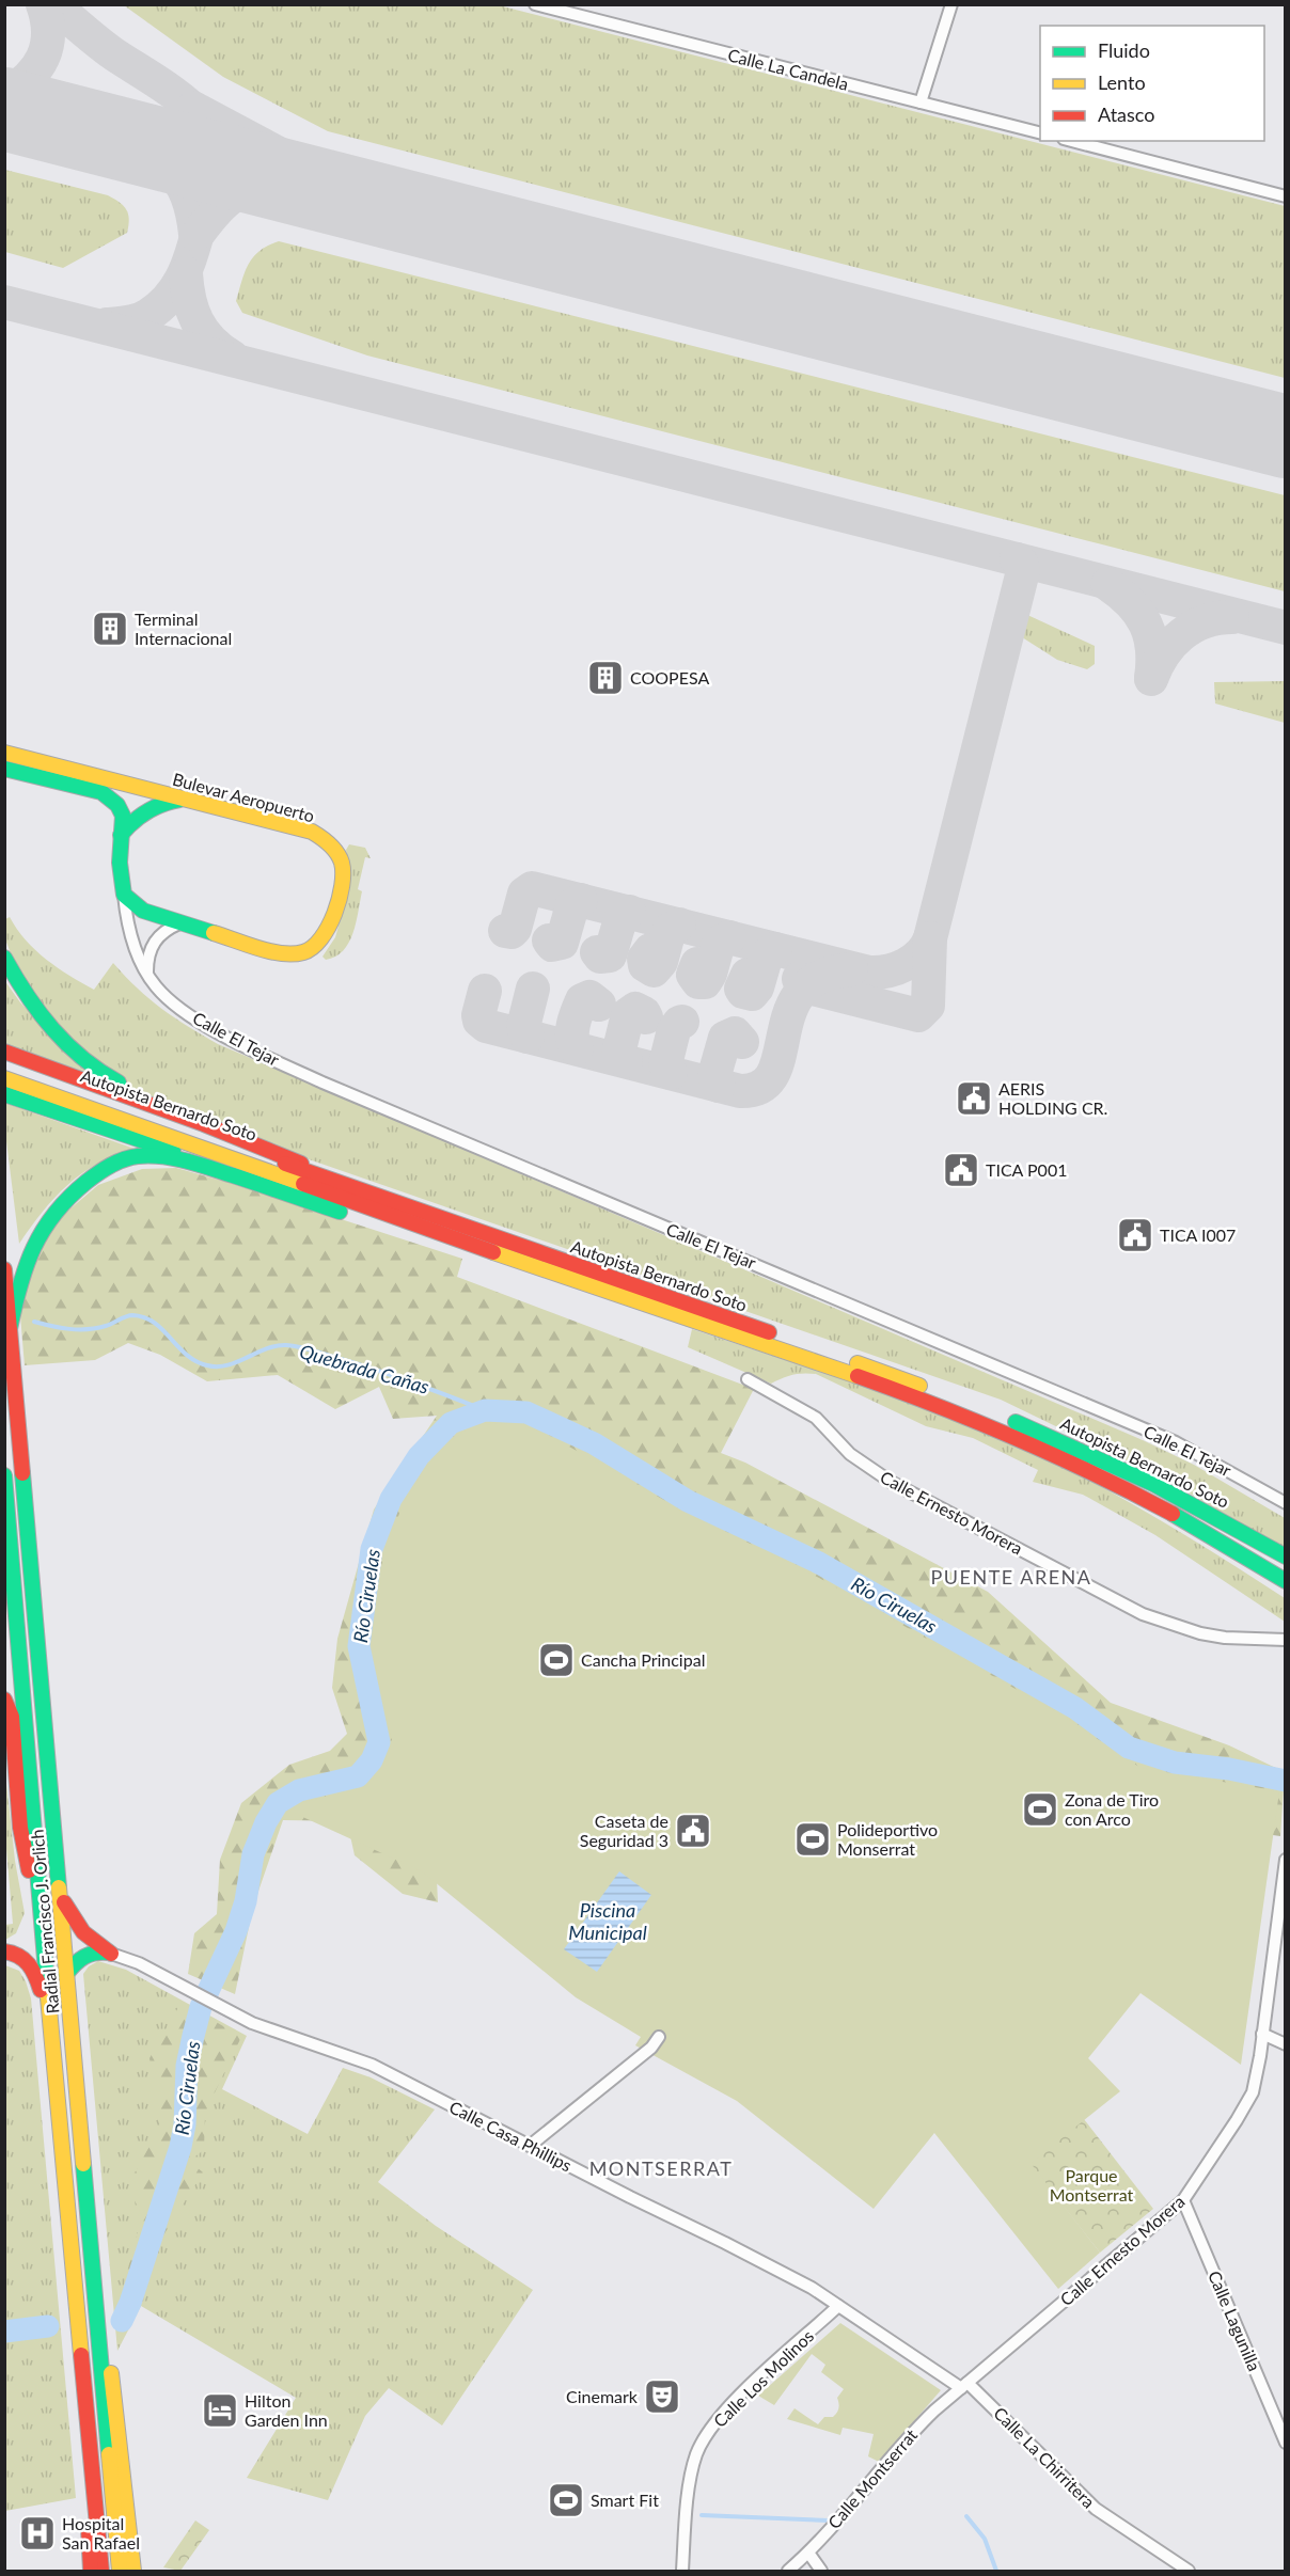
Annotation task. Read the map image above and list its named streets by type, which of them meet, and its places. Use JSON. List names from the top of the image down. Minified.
{"streets":{"main road":["Bulevar Aeropuerto","Autopista Bernardo Soto","Radial Francisco J. Orlich"],"street":["Calle La Candela","Calle El Tejar","Calle Ernesto Morera","Calle Casa Phillips","Calle Lagunilla","Calle Los Molinos","Calle La Chirritera","Calle Montserrat"]},"crossings":[["Bulevar Aeropuerto","Calle El Tejar"],["Calle Ernesto Morera","Calle Casa Phillips"],["Calle Ernesto Morera","Calle Lagunilla"],["Calle Ernesto Morera","Calle La Chirritera"],["Calle Ernesto Morera","Calle Montserrat"],["Calle Casa Phillips","Calle Los Molinos"],["Calle Casa Phillips","Calle La Chirritera"],["Calle Casa Phillips","Calle Montserrat"],["Calle La Chirritera","Calle Montserrat"]],"districts":["PUENTE ARENA","MONTSERRAT"],"water":["Quebrada Cañas","Río Ciruelas","Piscina Municipal"],"parks":["Parque Montserrat"],"places":{"building":["Terminal Internacional","COOPESA"],"public building":["AERIS HOLDING CR.","TICA P001","TICA I007","Caseta de Seguridad 3"],"sports":["Cancha Principal","Zona de Tiro con Arco","Polideportivo Monserrat","Smart Fit"],"theatre":["Cinemark"],"hotel":["Hilton Garden Inn"],"hospital":["Hospital San Rafael"]},"legend":["Fluido","Lento","Atasco"]}
